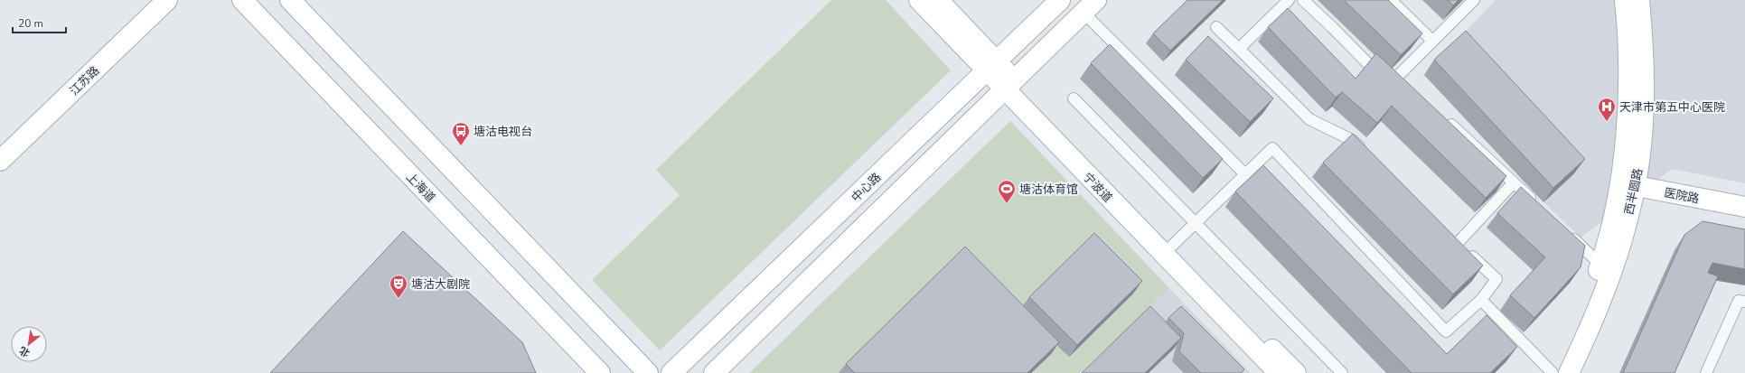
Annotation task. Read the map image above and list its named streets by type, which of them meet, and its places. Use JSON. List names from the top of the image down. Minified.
{"streets":{"street":["江苏路","上海道","中心路","宁波道","西半圆路","医院路"]},"crossings":[["中心路","宁波道"],["西半圆路","医院路"]],"places":{"hospital":["天津市第五中心医院"],"bus stop":["塘沽电视台"],"sports":["塘沽体育馆"],"theatre":["塘沽大剧院"]},"scale_bar":"20 m","north":"bottom left"}
